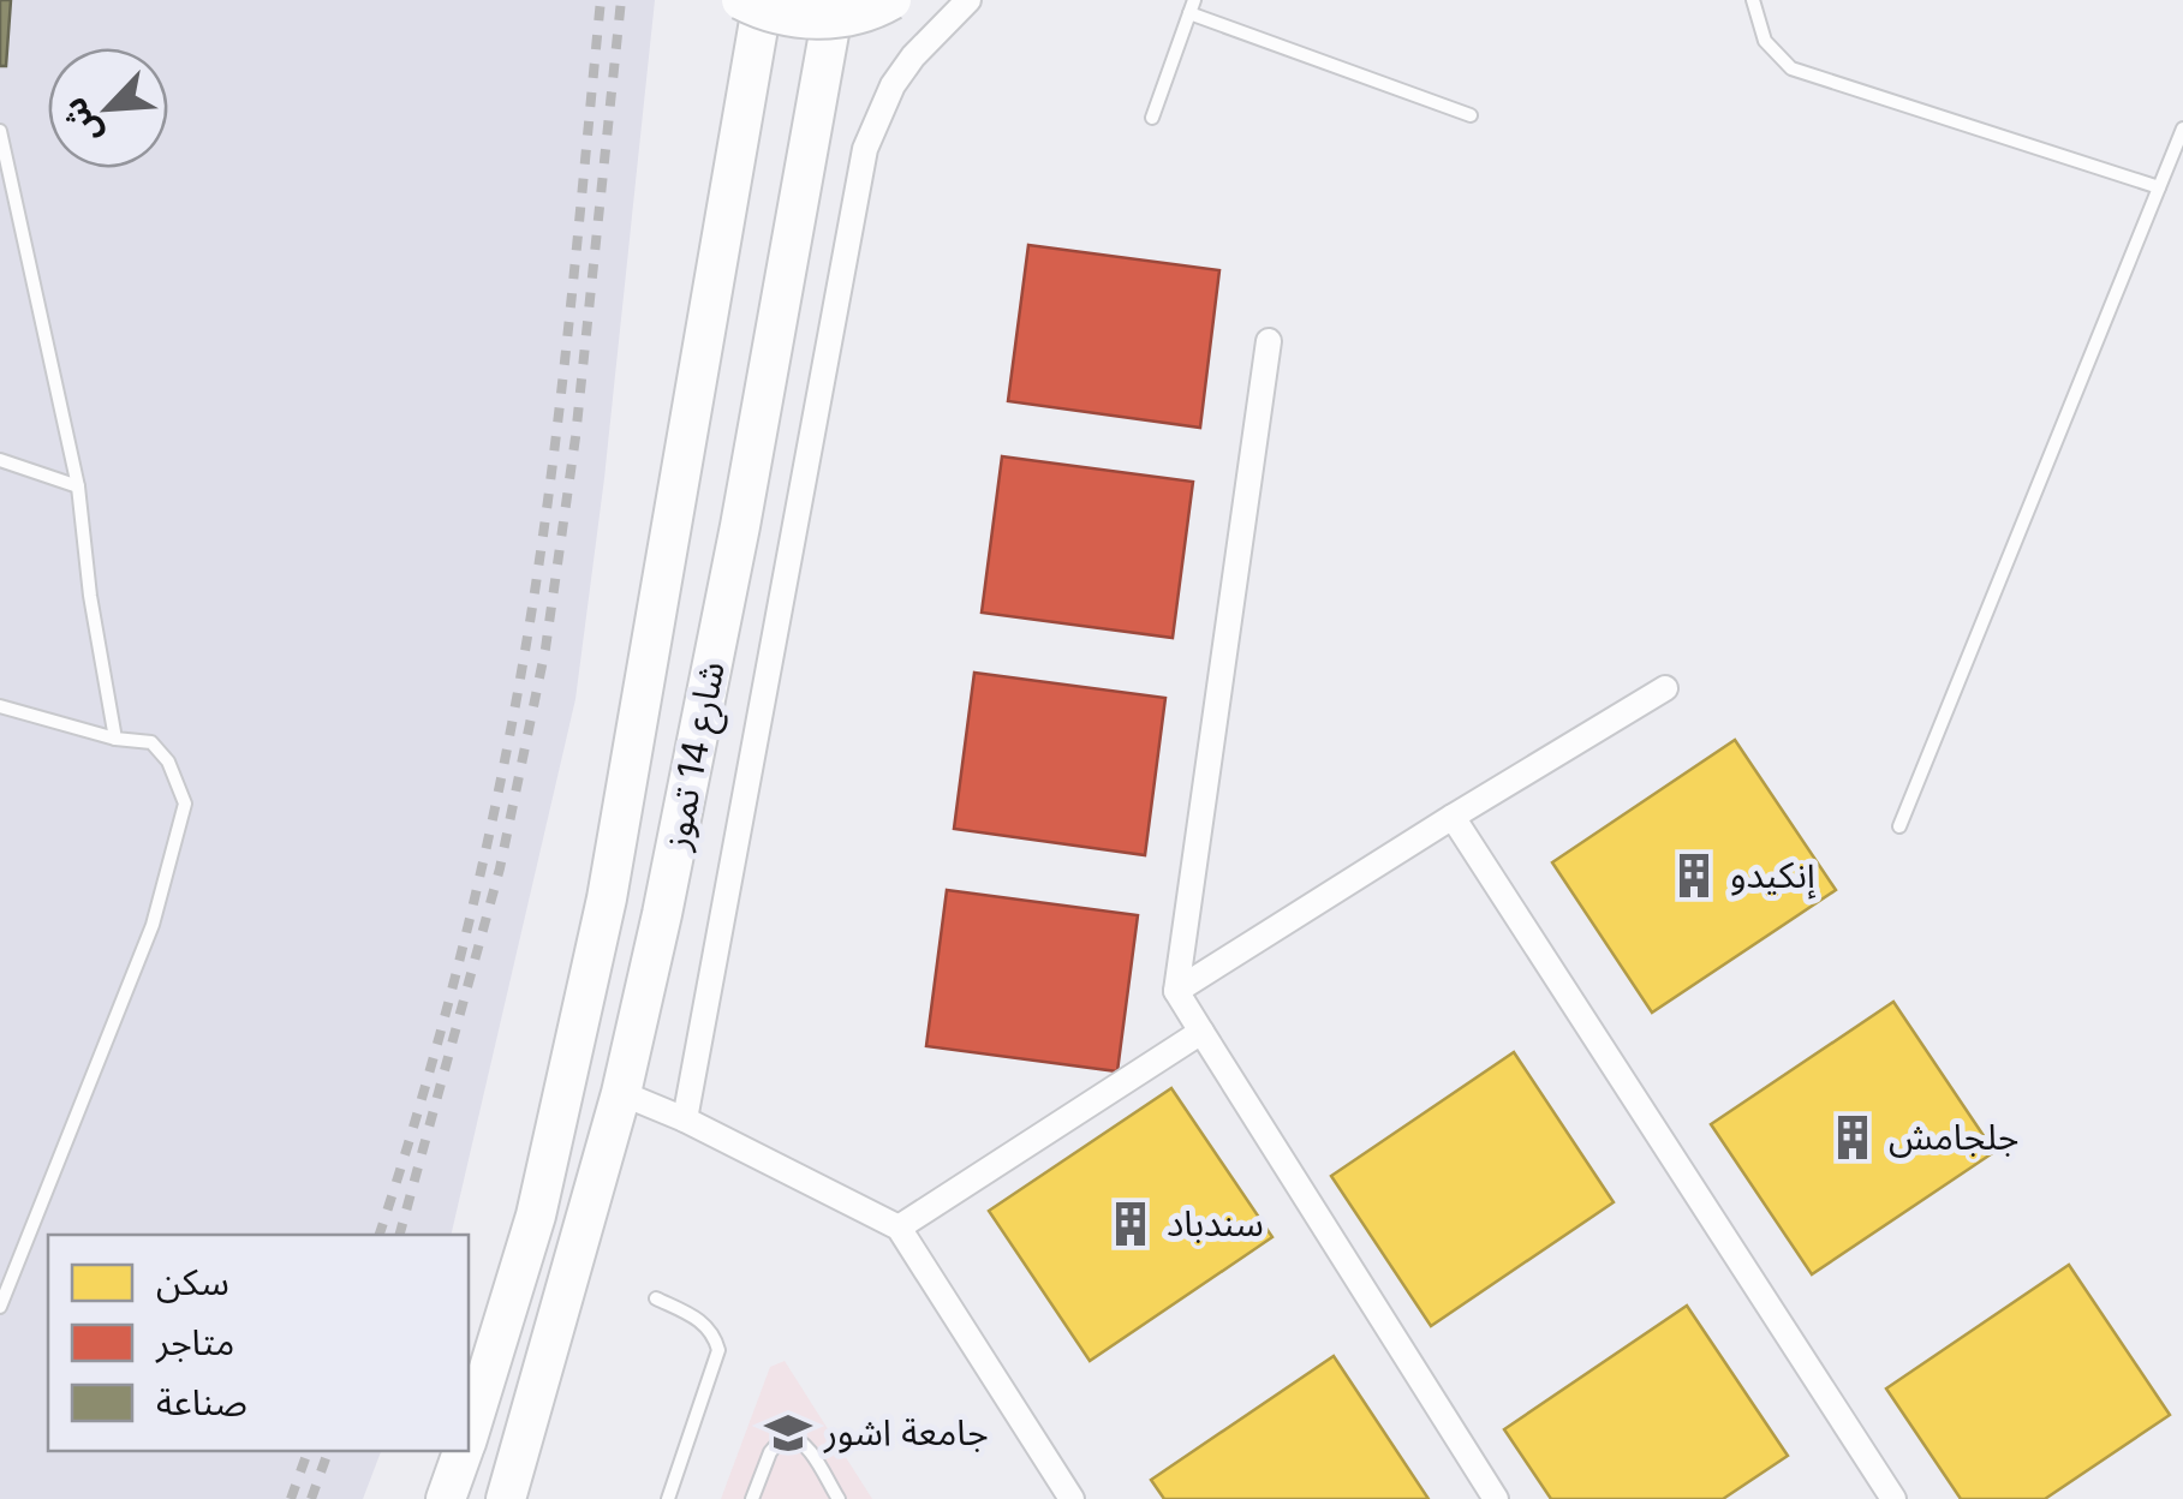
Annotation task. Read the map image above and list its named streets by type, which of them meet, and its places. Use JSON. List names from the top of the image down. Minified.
{"streets":{"main road":["شارع 14 تموز"]},"places":{"building":["إنكيدو","جلجامش","سندباد"],"school or university":["جامعة اشور"]},"legend":["سكن","متاجر","صناعة"],"north":"bottom left"}
